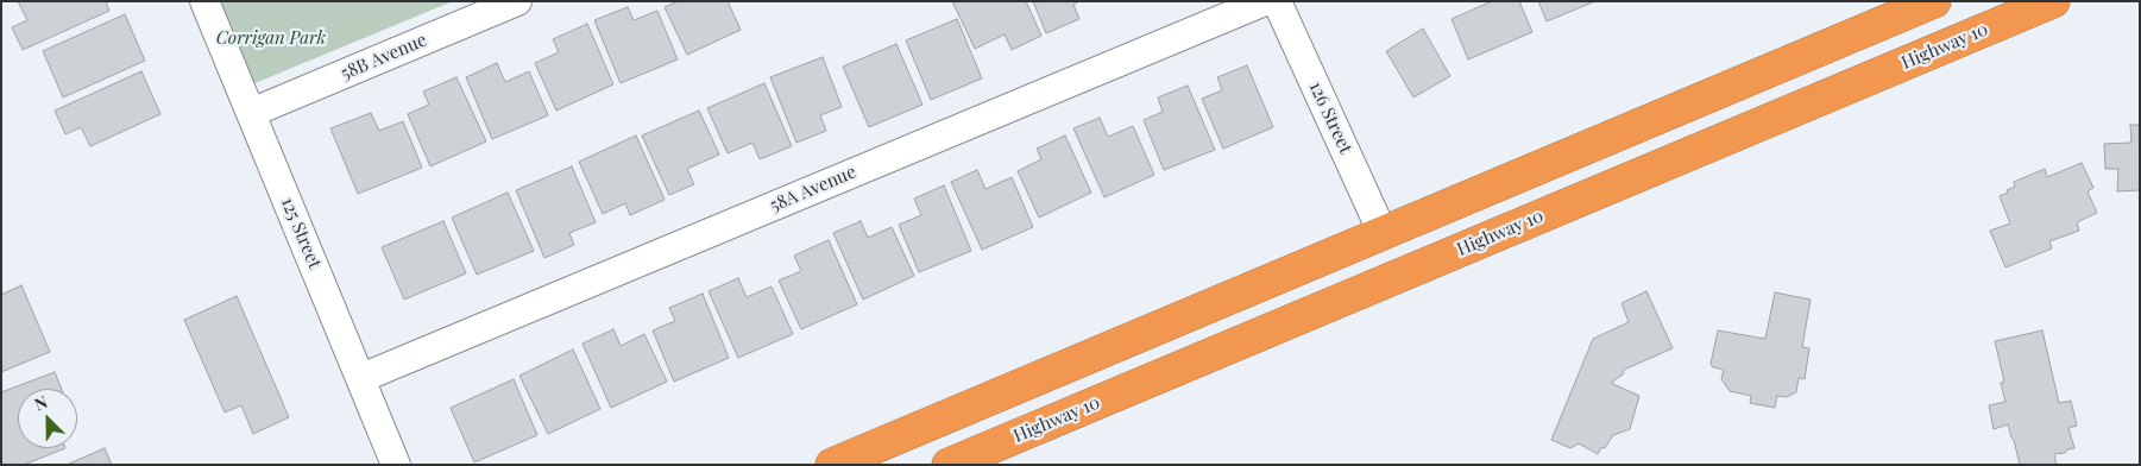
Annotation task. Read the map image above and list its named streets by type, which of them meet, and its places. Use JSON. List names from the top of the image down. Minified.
{"streets":{"highway":["Highway 10"],"street":["58B Avenue","126 Street","58A Avenue","125 Street"]},"crossings":[["58B Avenue","125 Street"],["58A Avenue","125 Street"]],"parks":["Corrigan Park"],"north":"top left"}
